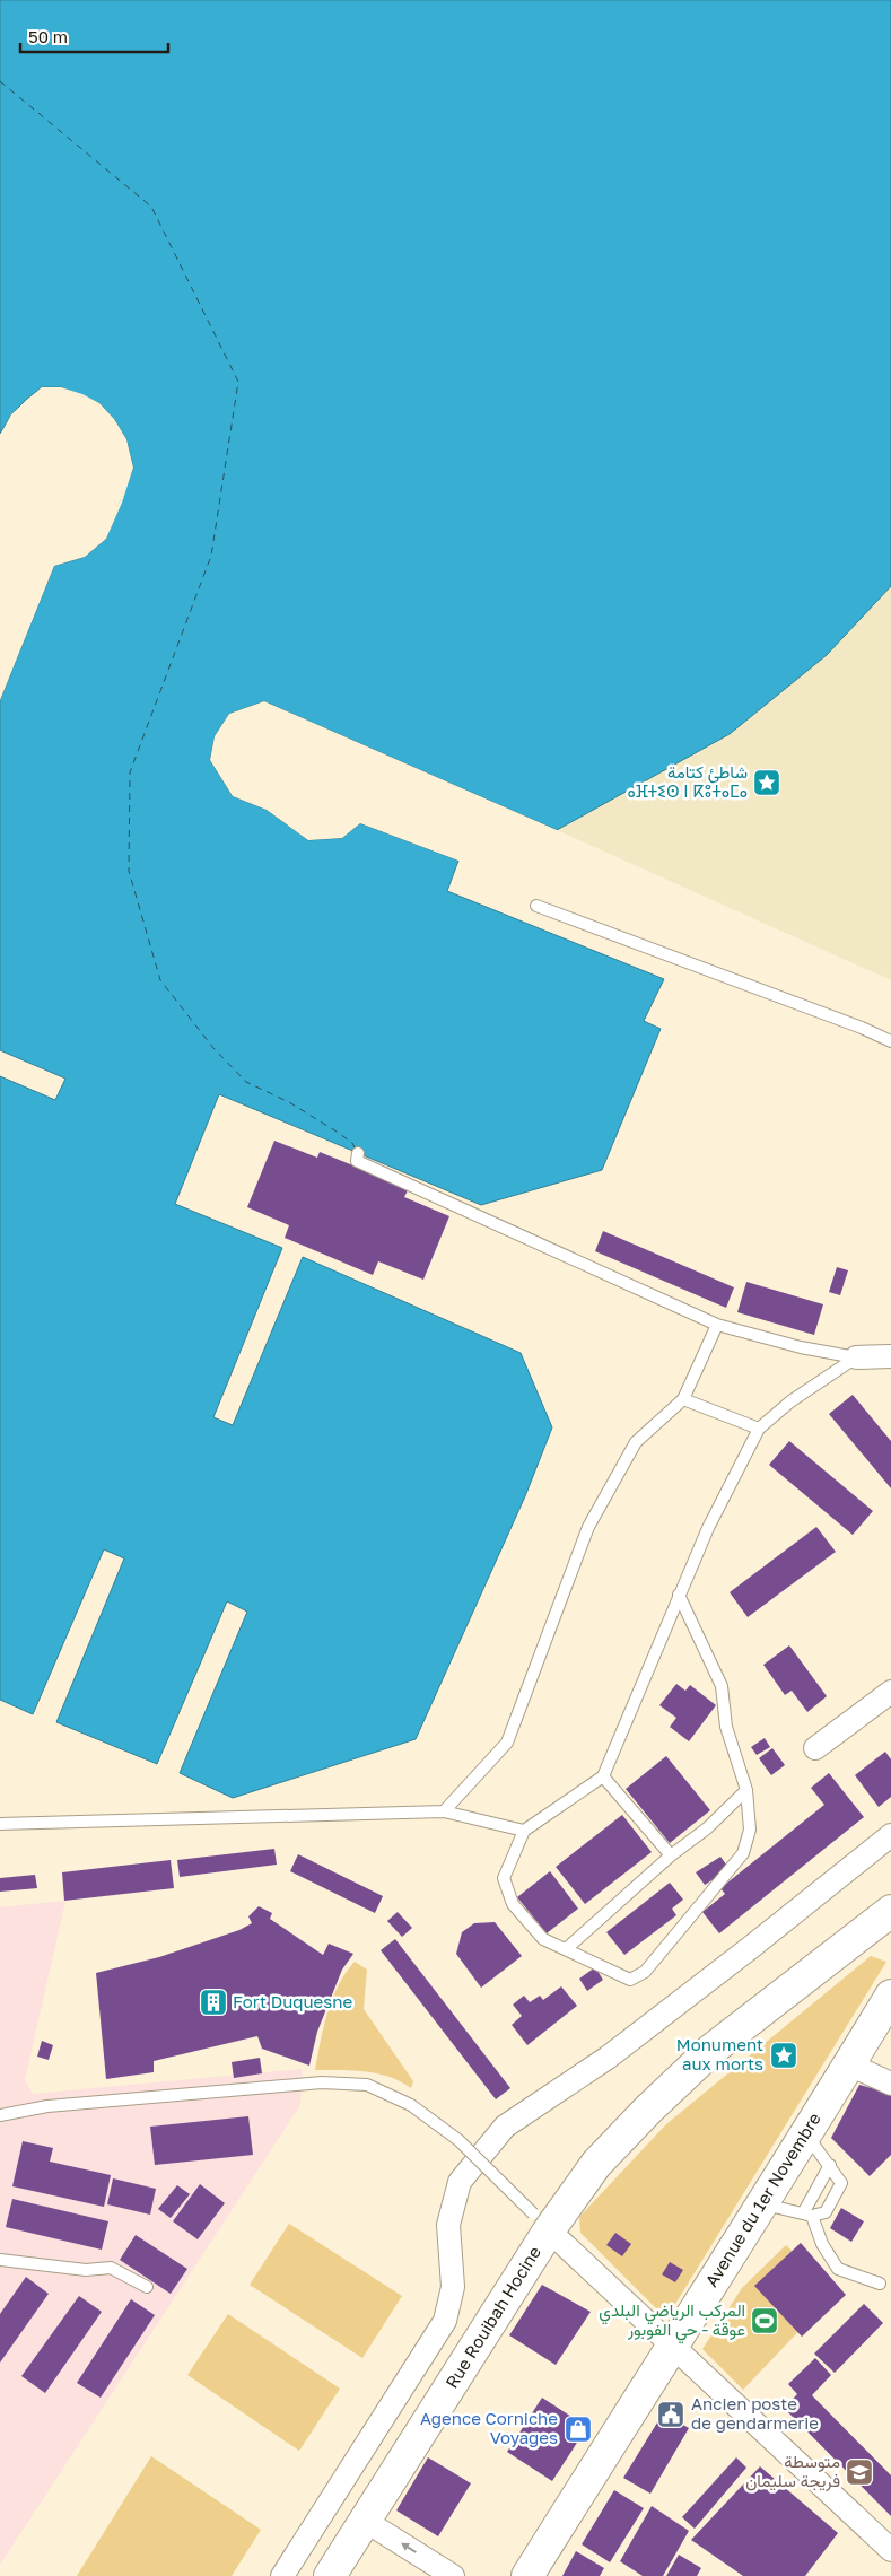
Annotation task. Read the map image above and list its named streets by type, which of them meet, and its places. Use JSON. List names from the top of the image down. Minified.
{"streets":{"main road":["Avenue du 1er Novembre","Rue Rouibah Hocine"]},"places":{"place":["شاطئ كتامة ⴰⴼⵜⵉⵙ ⵏ ⴽⵓⵜⴰⵎⴰ","Monument aux morts"],"building":["Fort Duquesne"],"sports":["المركب الرياضي البلدي عوقة - حي الفوبور"],"public building":["Ancien poste de gendarmerie"],"shop":["Agence Corniche Voyages"],"school or university":["متوسطة فريجة سليمان"]},"scale_bar":"50 m"}
